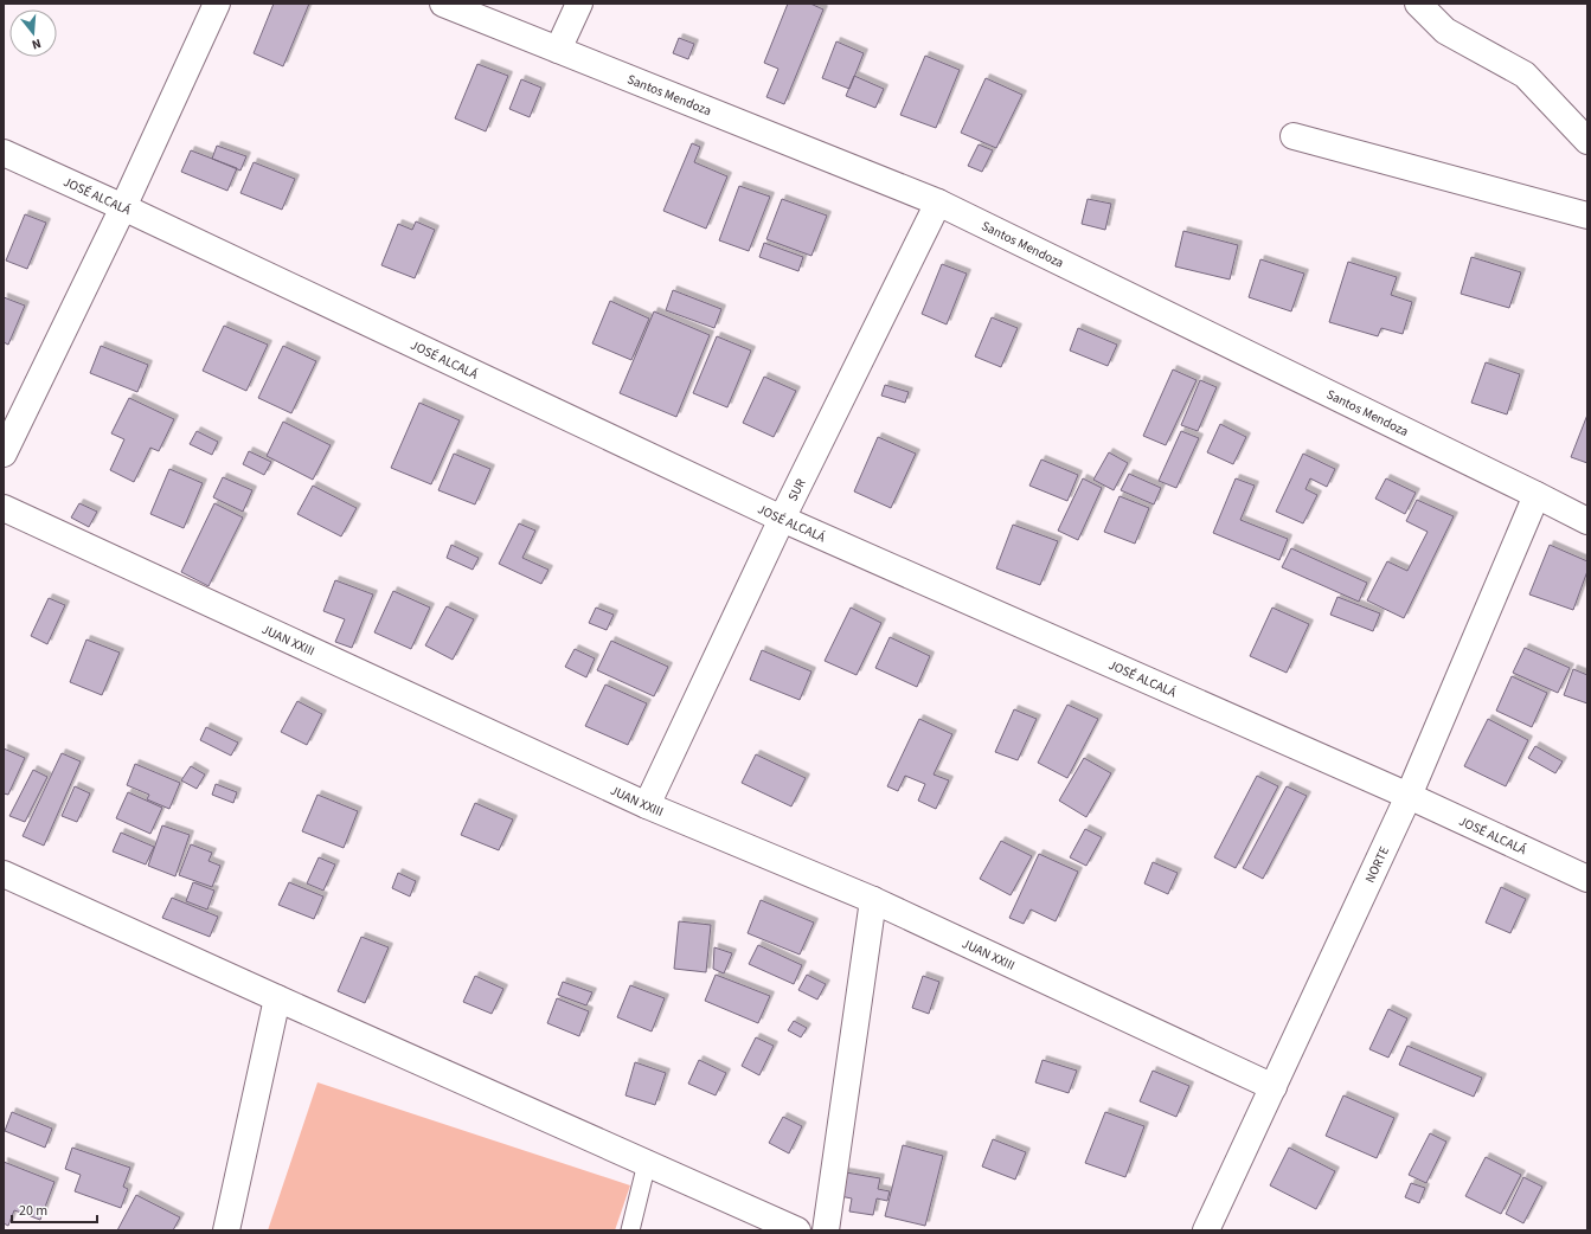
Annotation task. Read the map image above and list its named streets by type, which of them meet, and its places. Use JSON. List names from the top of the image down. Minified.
{"streets":{"street":["Santos Mendoza","JOSÉ ALCALÁ","SUR","JUAN XXIII","NORTE"]},"crossings":[["Santos Mendoza","SUR"],["Santos Mendoza","NORTE"],["JOSÉ ALCALÁ","SUR"],["JOSÉ ALCALÁ","NORTE"],["SUR","JUAN XXIII"],["JUAN XXIII","NORTE"]],"scale_bar":"20 m","north":"bottom"}
